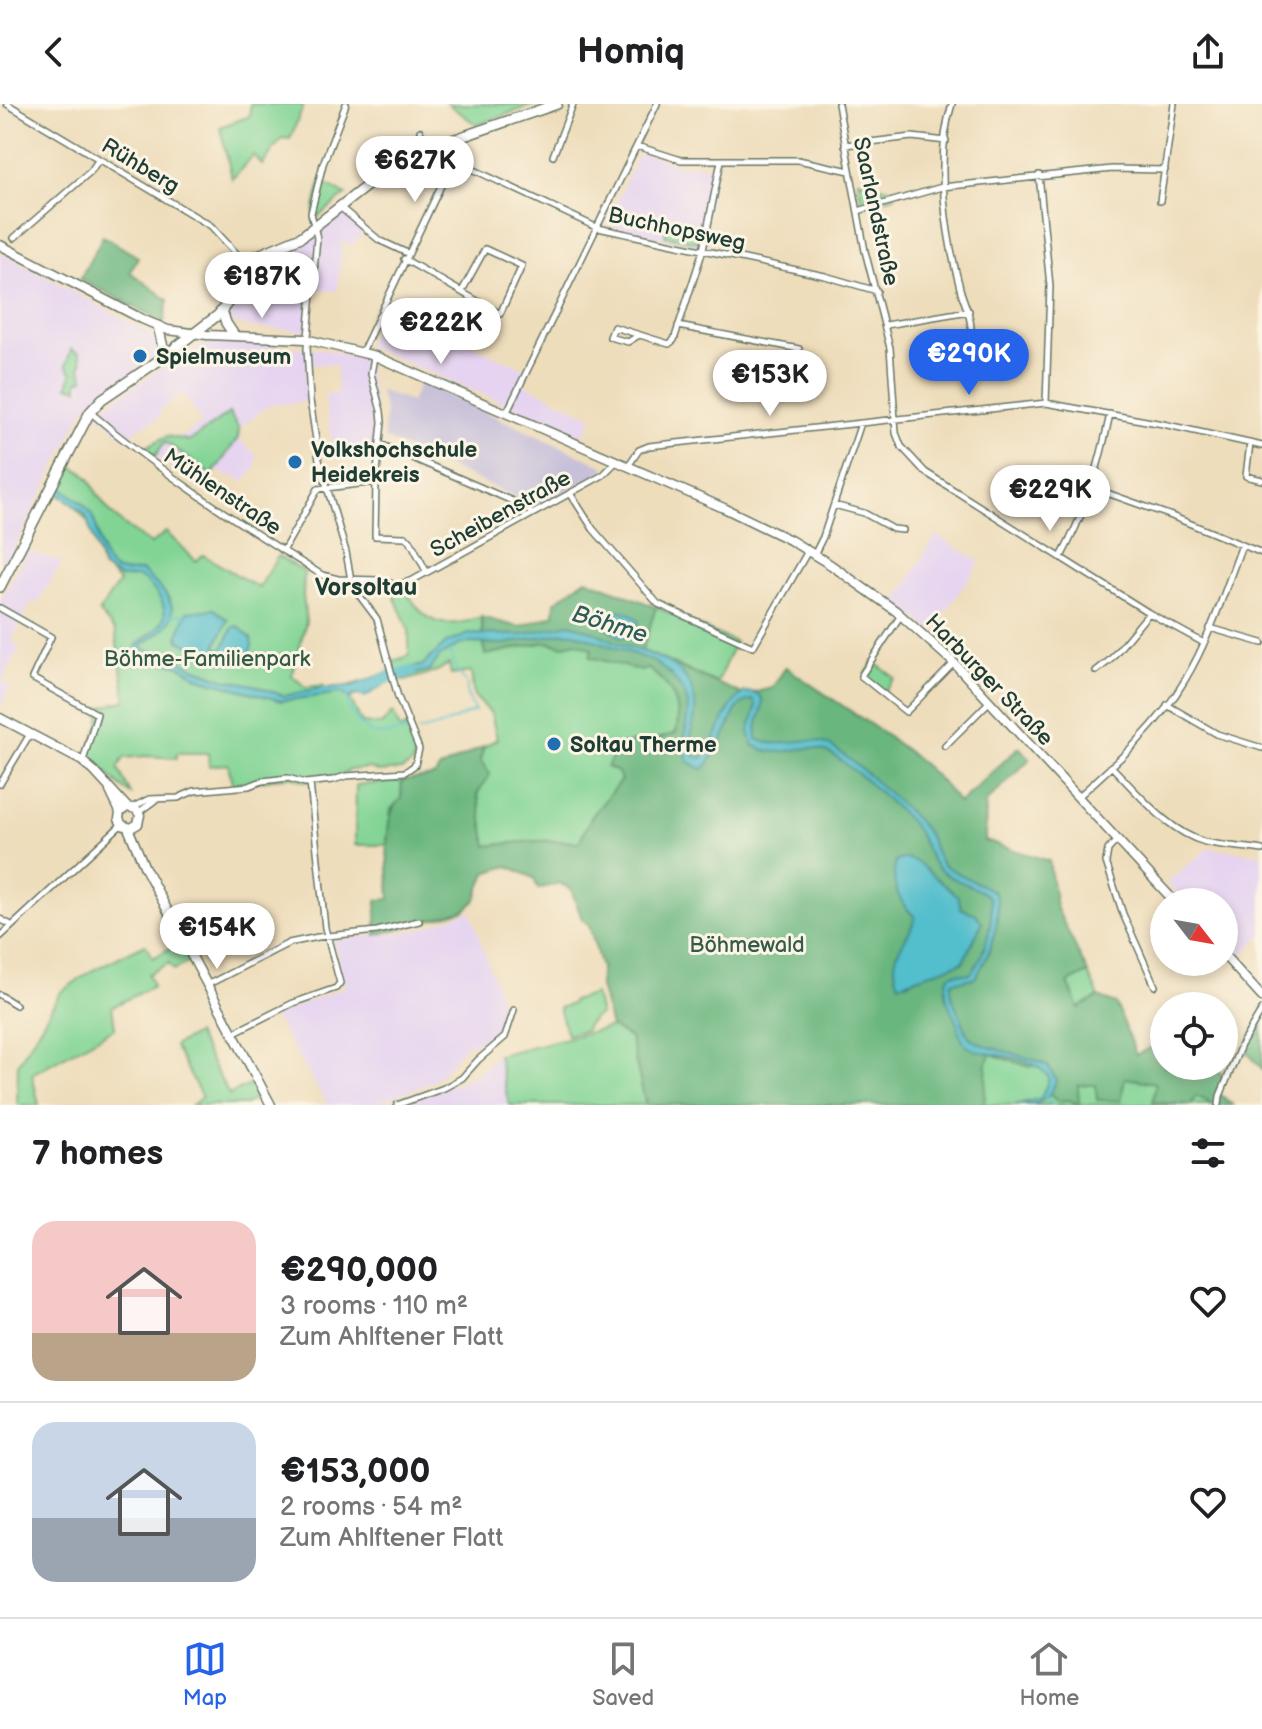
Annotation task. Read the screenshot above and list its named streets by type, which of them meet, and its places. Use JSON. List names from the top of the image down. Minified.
{"streets":{"main road":["Harburger Straße"],"street":["Rühberg","Saarlandstraße","Buchhopsweg","Mühlenstraße","Scheibenstraße"]},"crossings":[["Saarlandstraße","Buchhopsweg"],["Mühlenstraße","Scheibenstraße"],["Scheibenstraße","Harburger Straße"]],"districts":["Vorsoltau"],"water":["Böhme"],"parks":["Böhme-Familienpark","Böhmewald"],"places":["Spielmuseum","Volkshochschule Heidekreis","Soltau Therme"],"north":"bottom right","page":{"header":"Homiq","price":["€627K","€187K","€222K","€290K","€153K","€229K","€154K"],"heading":"7 homes","list":[{"name":"€290,000","note":"3 rooms · 110 m² · Zum Ahlftener Flatt"},{"name":"€153,000","note":"2 rooms · 54 m² · Zum Ahlftener Flatt"}],"tabs":["Map","Saved","Home"]}}
